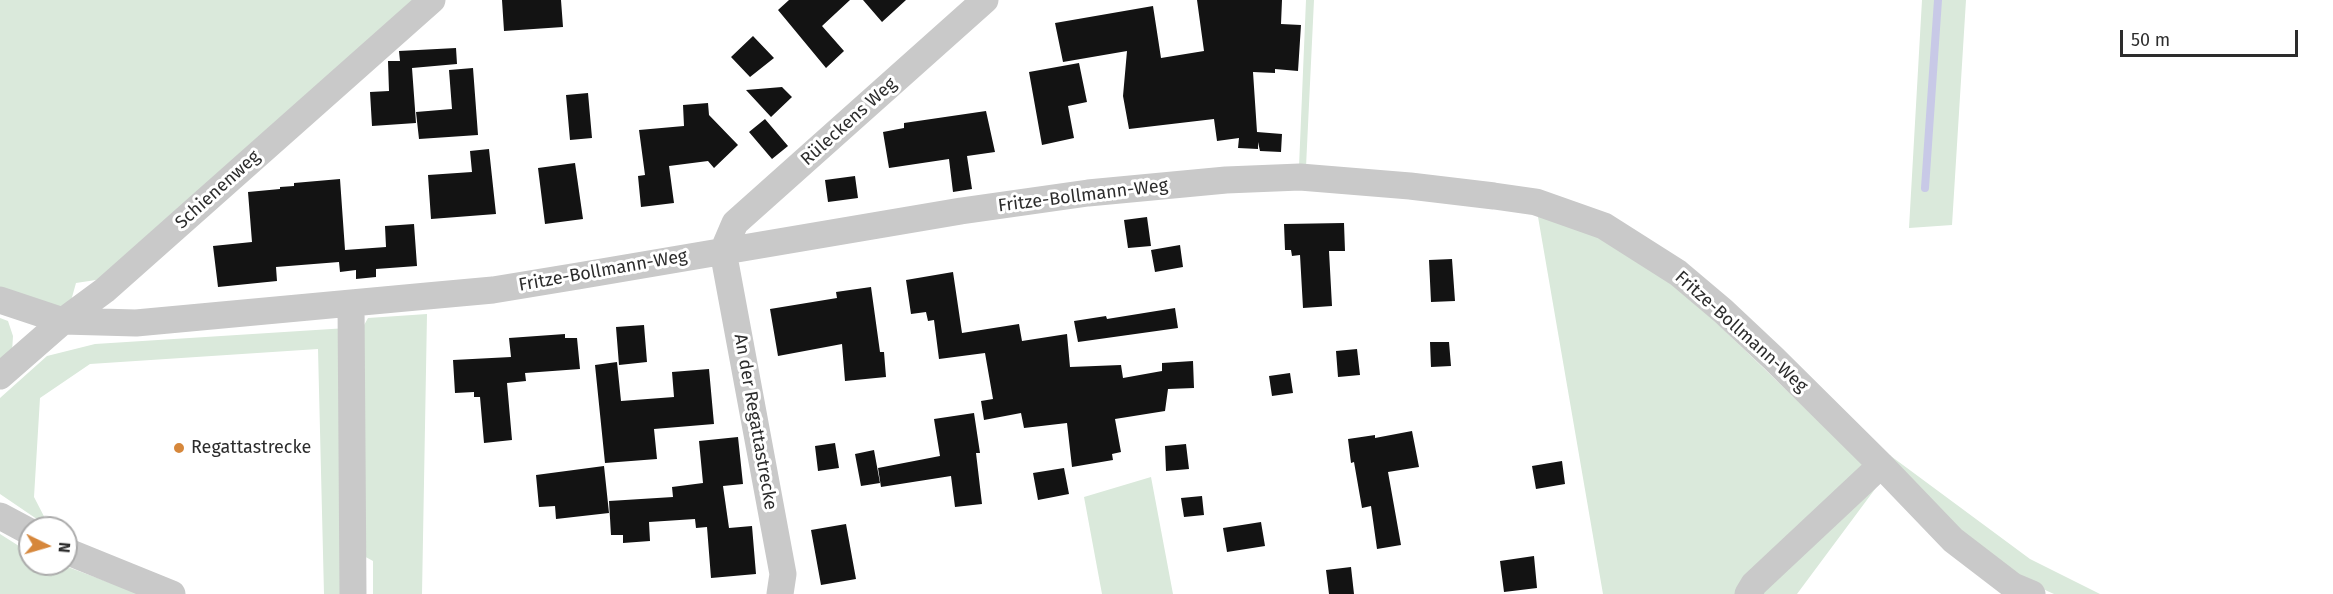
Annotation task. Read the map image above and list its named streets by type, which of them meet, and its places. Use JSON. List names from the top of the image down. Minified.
{"streets":{"street":["Rüleckens Weg","Schienenweg","Fritze-Bollmann-Weg","An der Regattastrecke"]},"crossings":[["Rüleckens Weg","Fritze-Bollmann-Weg"],["Rüleckens Weg","An der Regattastrecke"],["Schienenweg","Fritze-Bollmann-Weg"],["Fritze-Bollmann-Weg","An der Regattastrecke"]],"places":["Regattastrecke"],"scale_bar":"50 m","north":"right"}
